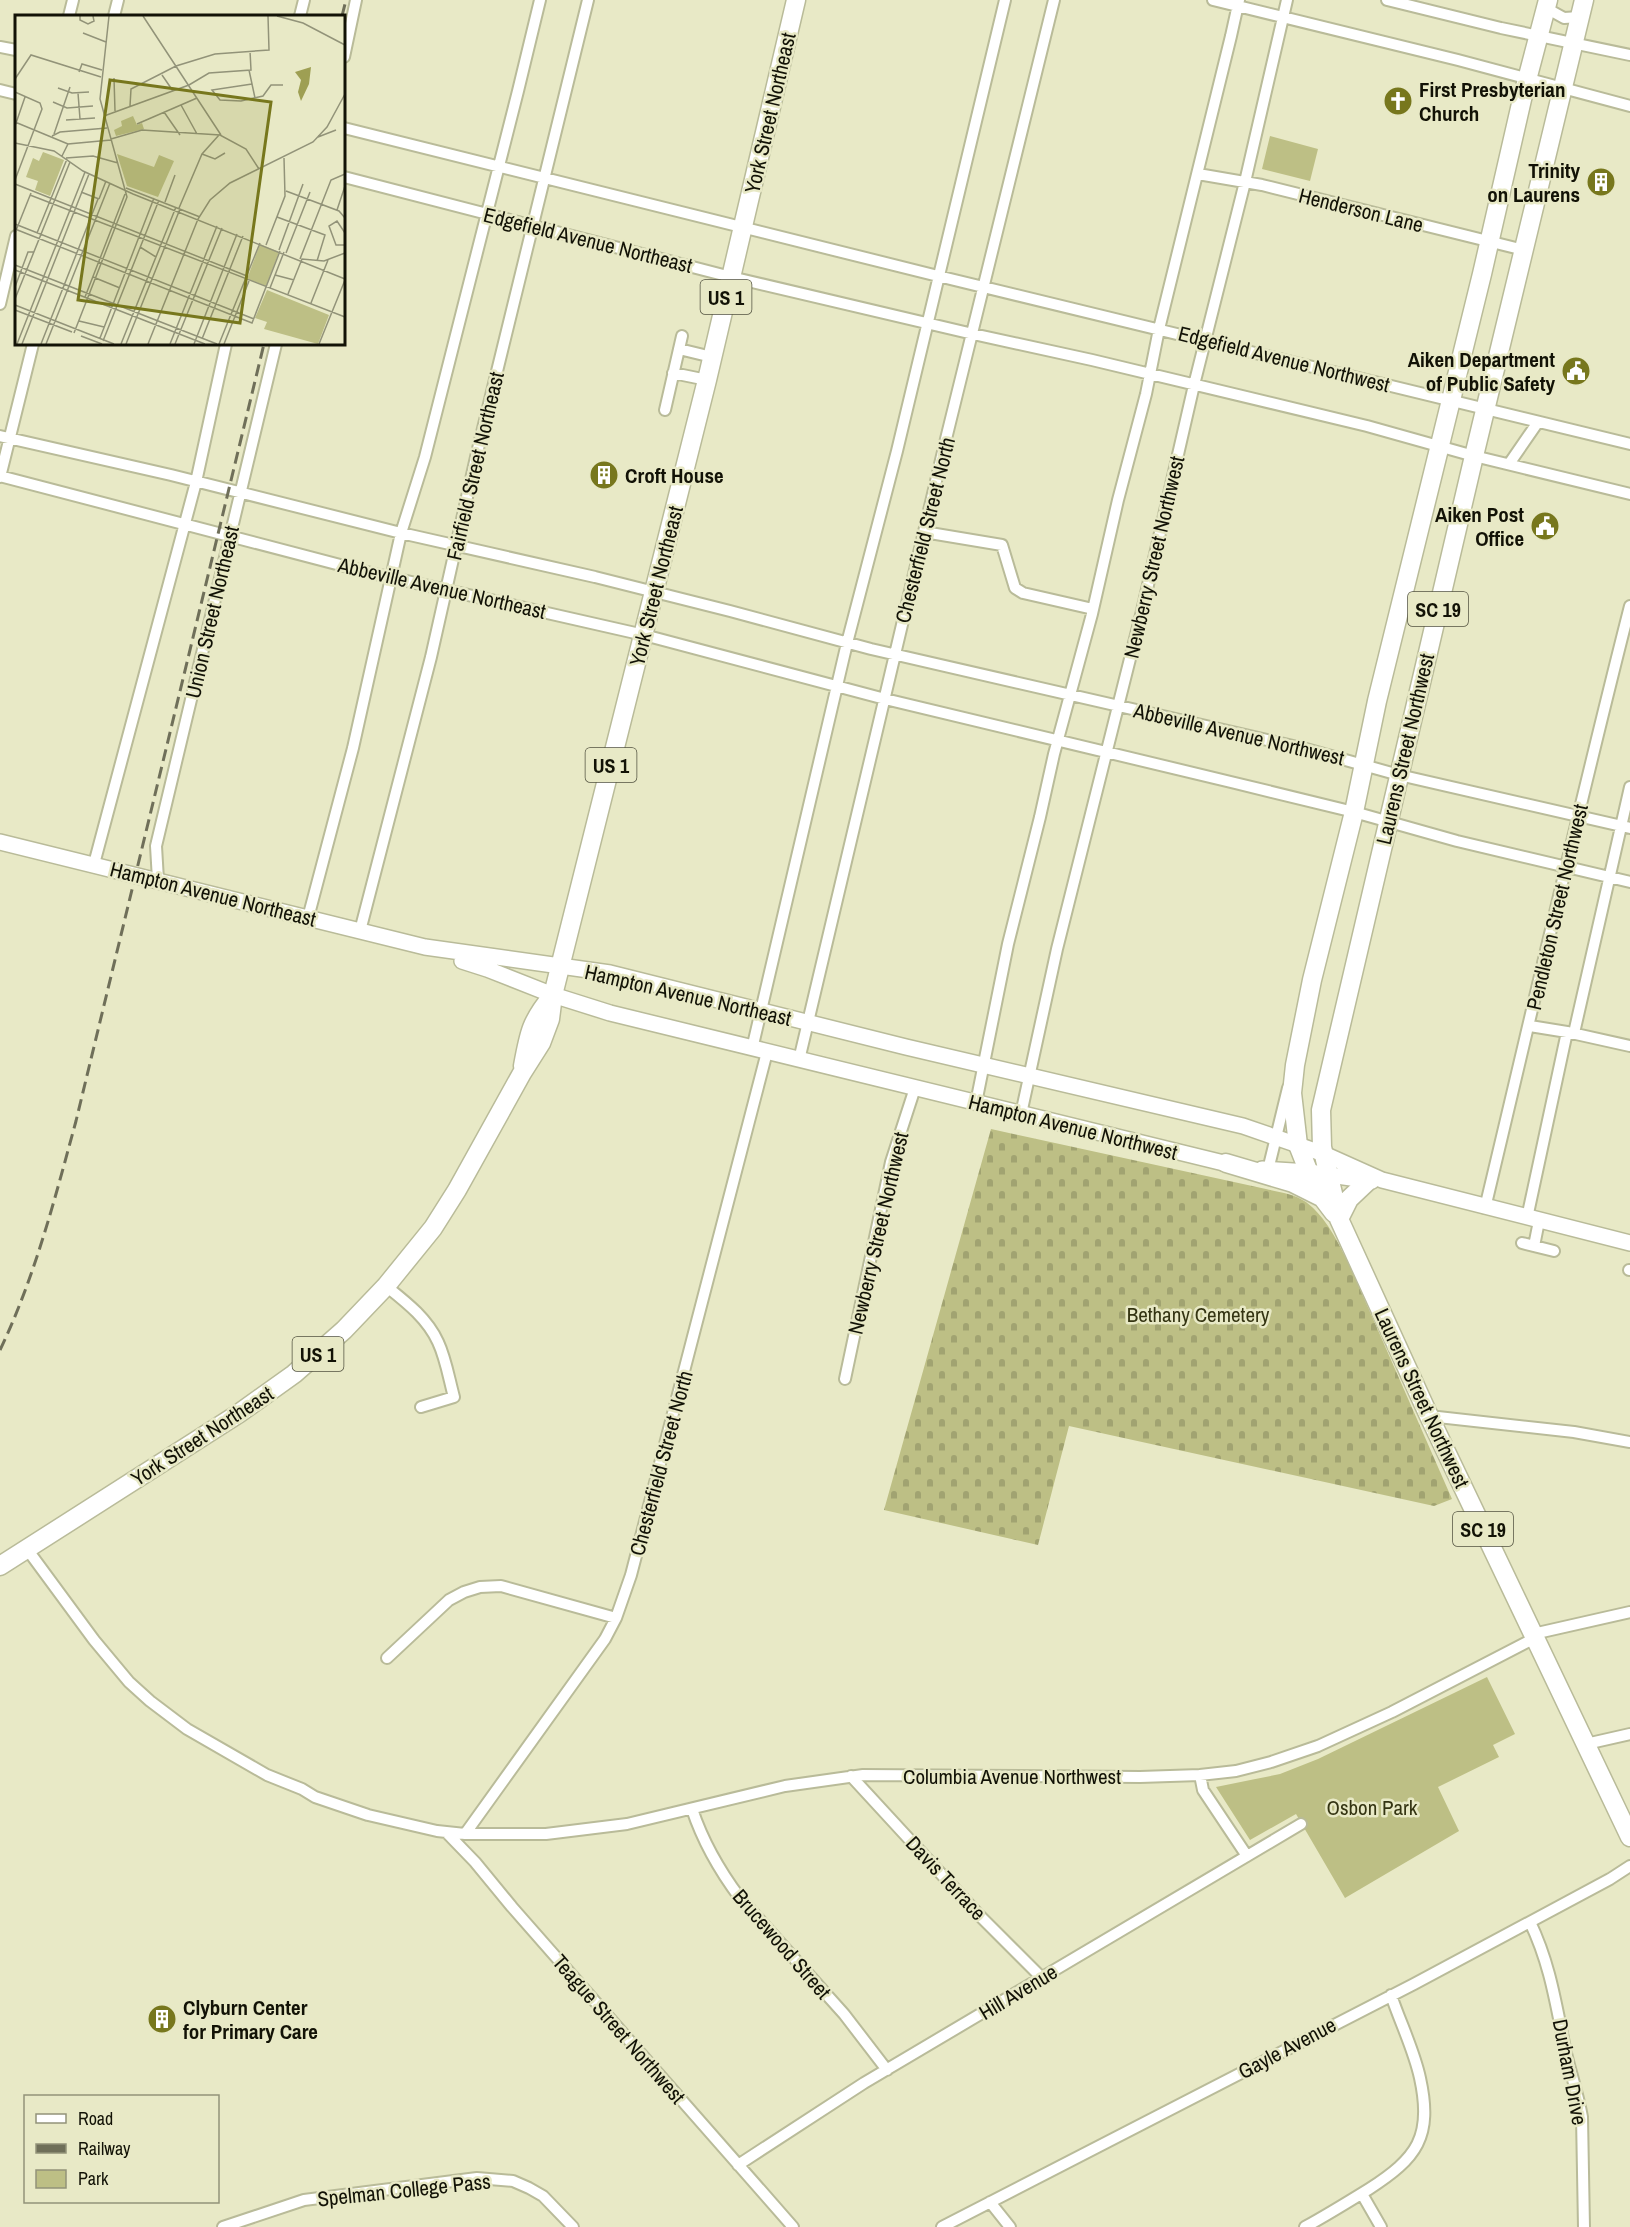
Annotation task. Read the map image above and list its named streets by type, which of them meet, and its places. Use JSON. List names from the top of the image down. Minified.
{"streets":{"main road":["York Street Northeast","US 1","SC 19","Laurens Street Northwest"],"street":["Henderson Lane","Edgefield Avenue Northeast","Edgefield Avenue Northwest","Fairfield Street Northeast","Chesterfield Street North","Newberry Street Northwest","Abbeville Avenue Northeast","Union Street Northeast","Abbeville Avenue Northwest","Hampton Avenue Northeast","Pendleton Street Northwest","Hampton Avenue Northwest","Columbia Avenue Northwest","Davis Terrace","Brucewood Street","Hill Avenue","Teague Street Northwest","Gayle Avenue","Durham Drive","Spelman College Pass"]},"crossings":[["York Street Northeast","Edgefield Avenue Northeast"],["York Street Northeast","Abbeville Avenue Northeast"],["York Street Northeast","Hampton Avenue Northeast"],["York Street Northeast","Columbia Avenue Northwest"],["Henderson Lane","Newberry Street Northwest"],["Henderson Lane","Laurens Street Northwest"],["Edgefield Avenue Northeast","Fairfield Street Northeast"],["Edgefield Avenue Northeast","Chesterfield Street North"],["Edgefield Avenue Northwest","Chesterfield Street North"],["Edgefield Avenue Northwest","Newberry Street Northwest"],["Edgefield Avenue Northwest","Laurens Street Northwest"],["Fairfield Street Northeast","Abbeville Avenue Northeast"],["Fairfield Street Northeast","Hampton Avenue Northeast"],["Chesterfield Street North","Abbeville Avenue Northeast"],["Chesterfield Street North","Abbeville Avenue Northwest"],["Chesterfield Street North","Hampton Avenue Northeast"],["Chesterfield Street North","Hampton Avenue Northwest"],["Chesterfield Street North","Columbia Avenue Northwest"],["Newberry Street Northwest","Abbeville Avenue Northwest"],["Newberry Street Northwest","Hampton Avenue Northwest"],["Abbeville Avenue Northeast","Union Street Northeast"],["Abbeville Avenue Northeast","Abbeville Avenue Northwest"],["Union Street Northeast","Hampton Avenue Northeast"],["Abbeville Avenue Northwest","Laurens Street Northwest"],["Abbeville Avenue Northwest","Pendleton Street Northwest"],["Laurens Street Northwest","Hampton Avenue Northwest"],["Laurens Street Northwest","Columbia Avenue Northwest"],["Hampton Avenue Northeast","Hampton Avenue Northwest"],["Pendleton Street Northwest","Hampton Avenue Northwest"],["Columbia Avenue Northwest","Davis Terrace"],["Columbia Avenue Northwest","Brucewood Street"],["Columbia Avenue Northwest","Teague Street Northwest"],["Davis Terrace","Hill Avenue"],["Brucewood Street","Hill Avenue"],["Hill Avenue","Teague Street Northwest"],["Gayle Avenue","Durham Drive"]],"parks":["Bethany Cemetery","Osbon Park"],"places":{"church":["First Presbyterian Church"],"building":["Trinity on Laurens","Croft House","Clyburn Center for Primary Care"],"public building":["Aiken Department of Public Safety","Aiken Post Office"]},"legend":["Road","Railway","Park"]}
